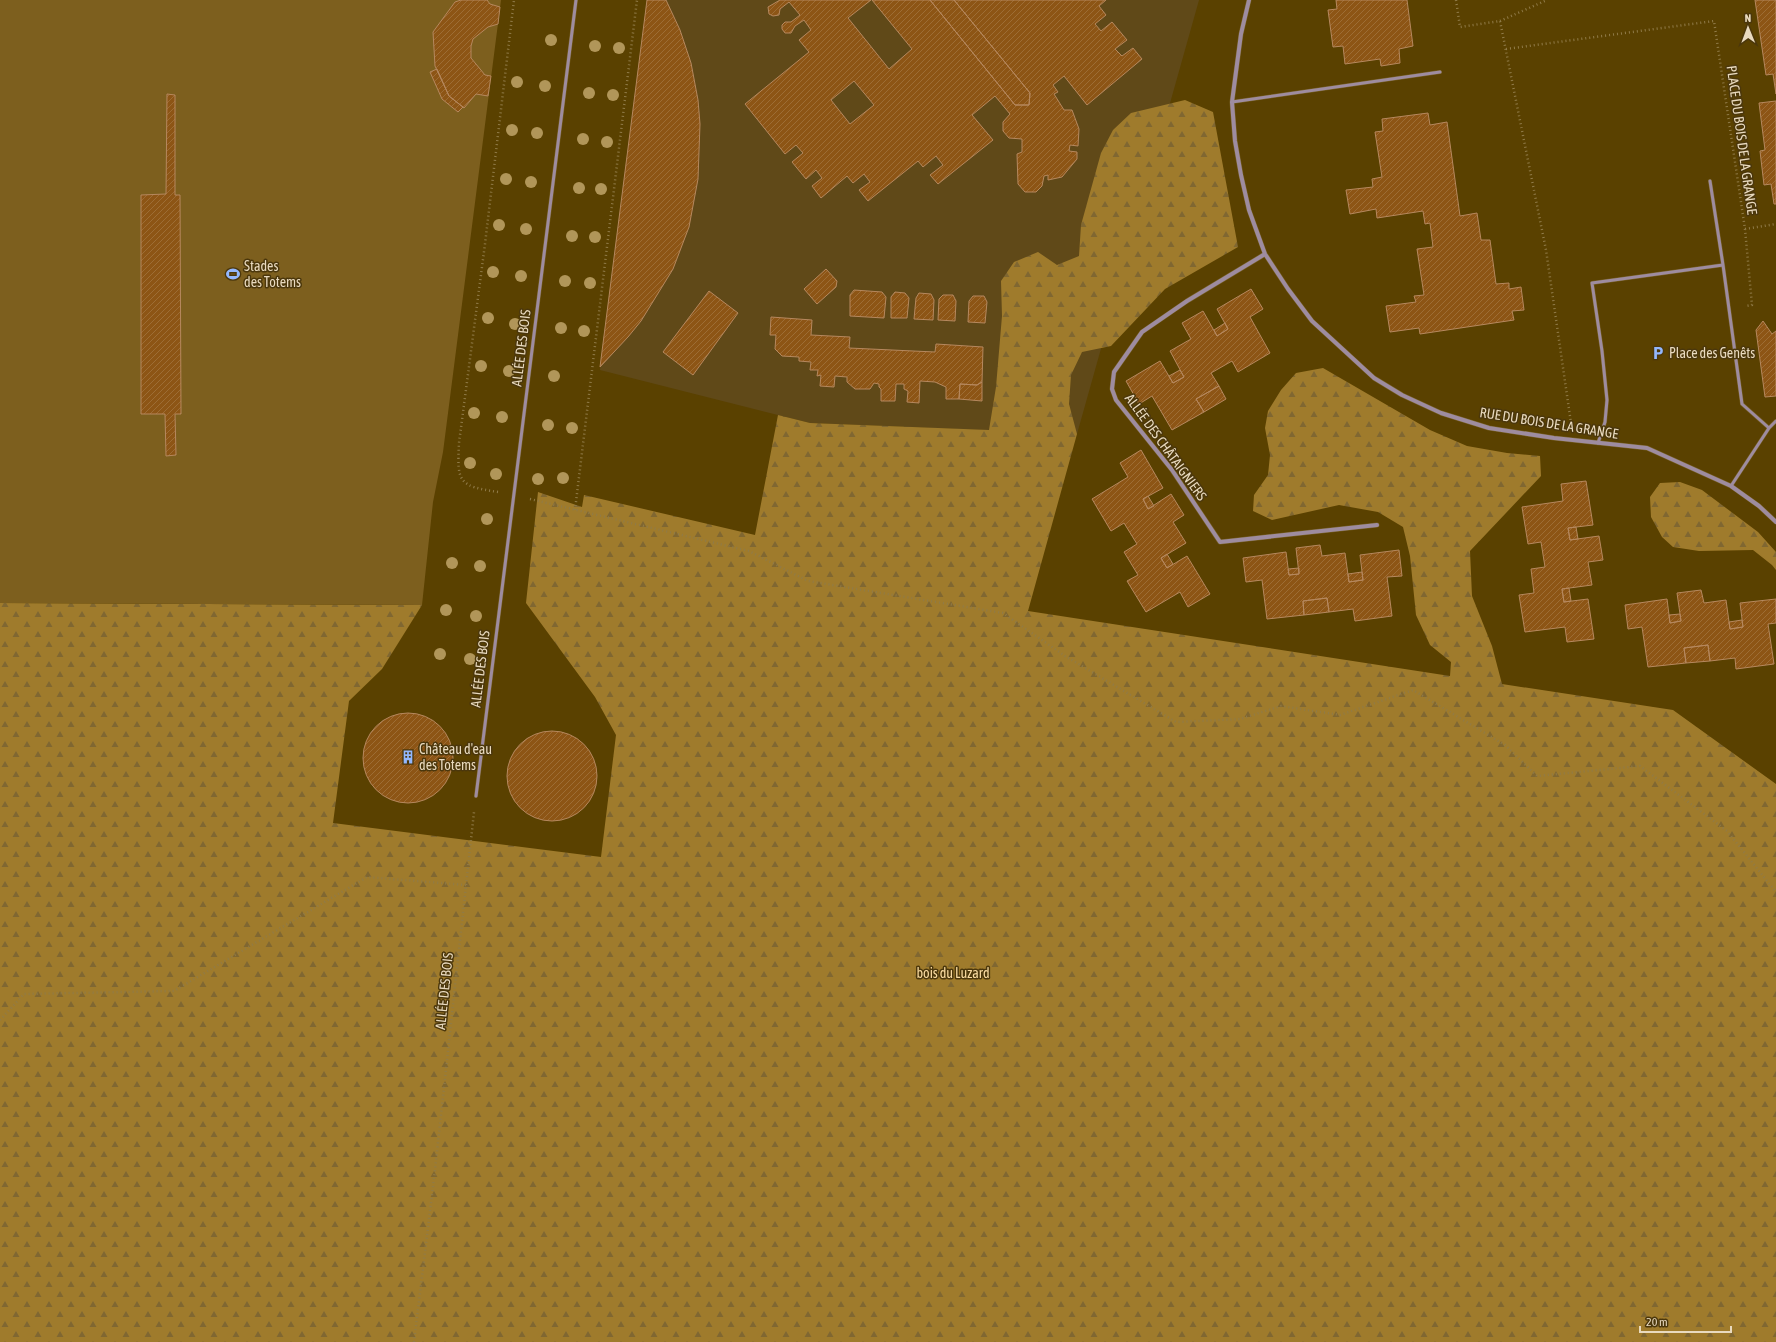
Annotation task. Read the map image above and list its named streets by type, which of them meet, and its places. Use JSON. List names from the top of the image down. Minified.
{"streets":{"street":["RUE DU BOIS DE LA GRANGE","ALLÉE DES CHÂTAIGNIERS"],"lane":["ALLÉE DES BOIS"],"path":["PLACE DU BOIS DE LA GRANGE"]},"crossings":[["RUE DU BOIS DE LA GRANGE","ALLÉE DES CHÂTAIGNIERS"]],"parks":["bois du Luzard"],"places":{"sports":["Stades des Totems"],"parking":["Place des Genêts"],"building":["Château d'eau des Totems"]},"scale_bar":"20 m","north":"top"}
